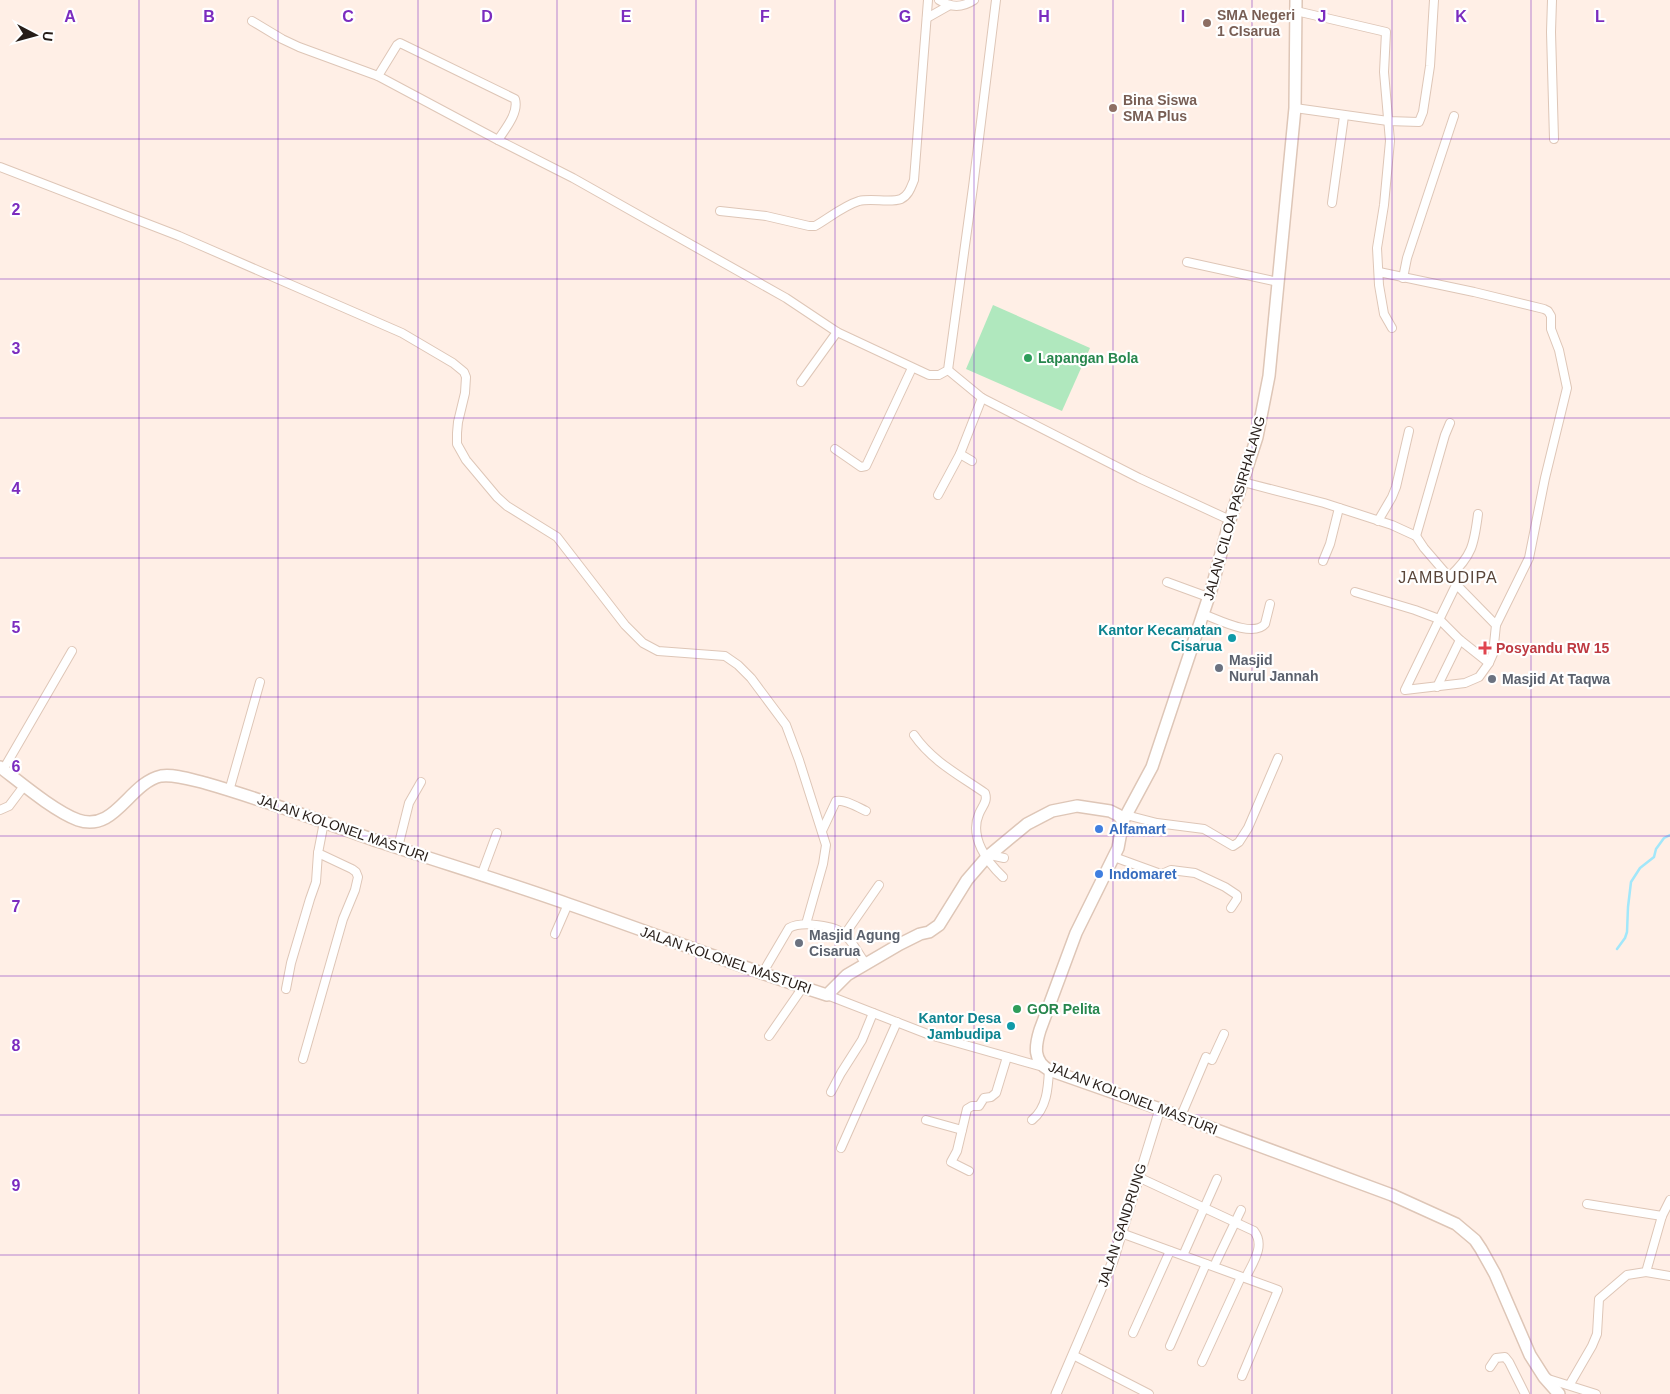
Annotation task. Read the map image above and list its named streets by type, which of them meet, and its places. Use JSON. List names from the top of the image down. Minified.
{"streets":{"main road":["JALAN CILOA PASIRHALANG","JALAN KOLONEL MASTURI"],"street":["JALAN GANDRUNG"]},"crossings":[["JALAN CILOA PASIRHALANG","JALAN KOLONEL MASTURI"],["JALAN KOLONEL MASTURI","JALAN GANDRUNG"]],"districts":["JAMBUDIPA"],"places":{"other":["SMA Negeri 1 CIsarua","Bina Siswa SMA Plus","Lapangan Bola","Kantor Kecamatan Cisarua","Masjid Nurul Jannah","Masjid At Taqwa","Alfamart","Indomaret","Masjid Agung Cisarua","GOR Pelita","Kantor Desa Jambudipa"],"health":["Posyandu RW 15"]},"north":"right","grid":{"columns":["A","B","C","D","E","F","G","H","I","J","K","L"],"rows":["2","3","4","5","6","7","8","9"]}}
